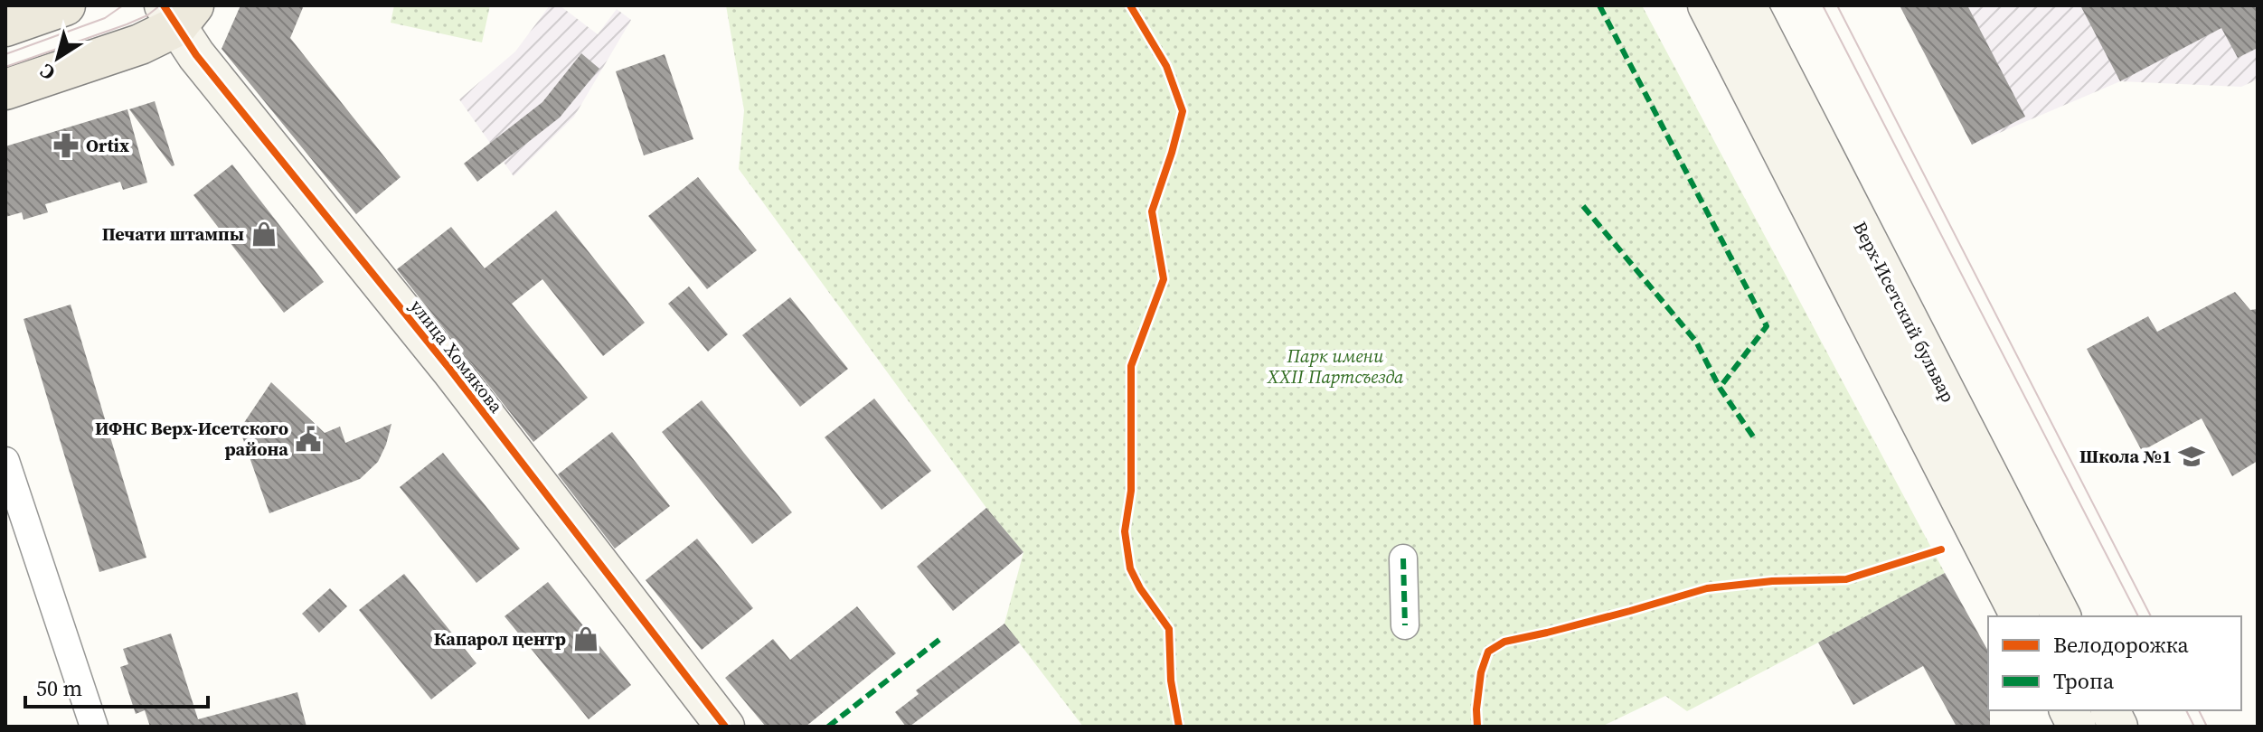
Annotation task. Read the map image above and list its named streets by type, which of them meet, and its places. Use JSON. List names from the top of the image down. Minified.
{"streets":{"main road":["Верх-Исетский бульвар","улица Хомякова"]},"parks":["Парк имени XXII Партсъезда"],"places":{"pharmacy":["Ortix"],"shop":["Печати штампы","Капарол центр"],"public building":["ИФНС Верх-Исетского района"],"school or university":["Школа №1"]},"legend":["Велодорожка","Тропа"],"scale_bar":"50 m","north":"bottom left"}
